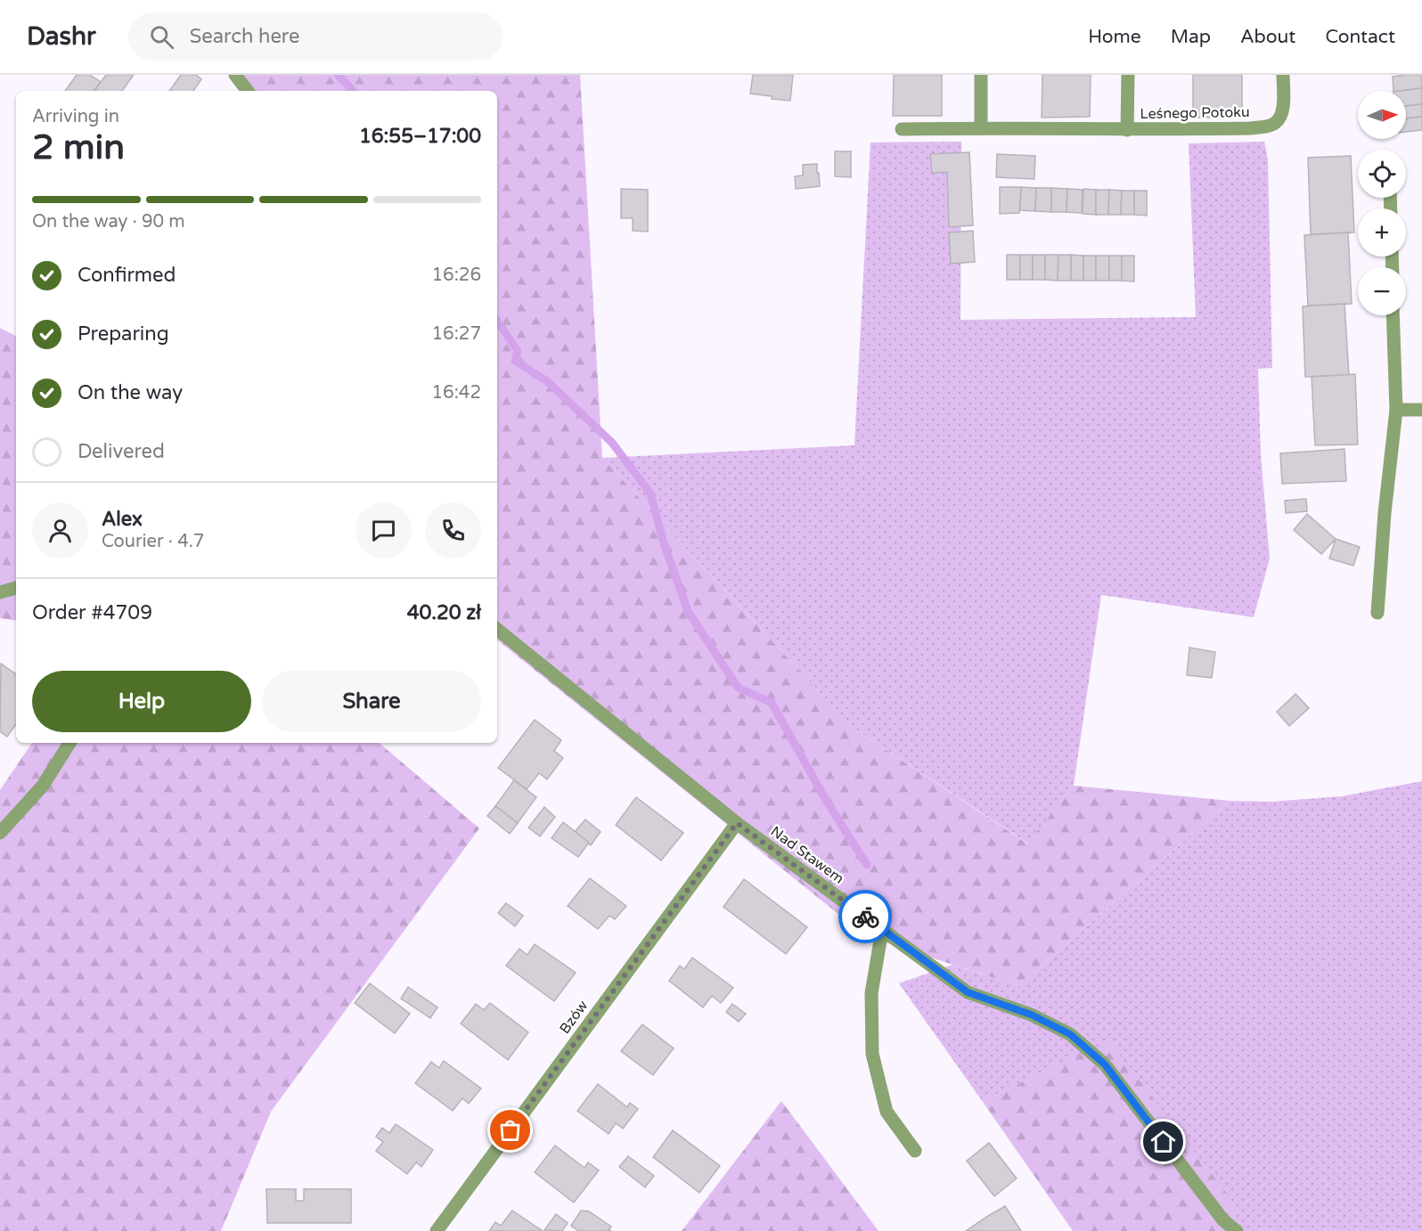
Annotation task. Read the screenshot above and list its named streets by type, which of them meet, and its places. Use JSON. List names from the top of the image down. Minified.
{"streets":{"street":["Leśnego Potoku","Nad Stawem","Bzów"]},"crossings":[["Nad Stawem","Bzów"]],"north":"right","page":{"header":"Dashr","search":"Search here","nav":["Home","Map","About","Contact"],"map_buttons":["+","−"],"heading":["2 min","Arriving in","16:55–17:00"],"panel":["Alex","Courier · 4.7","Order #4709","40.20 zł"],"bar":"On the way · 90 m","list":[["Confirmed","16:26"],["Preparing","16:27"],["On the way","16:42"],"Delivered"],"buttons":["Help","Share"]}}
